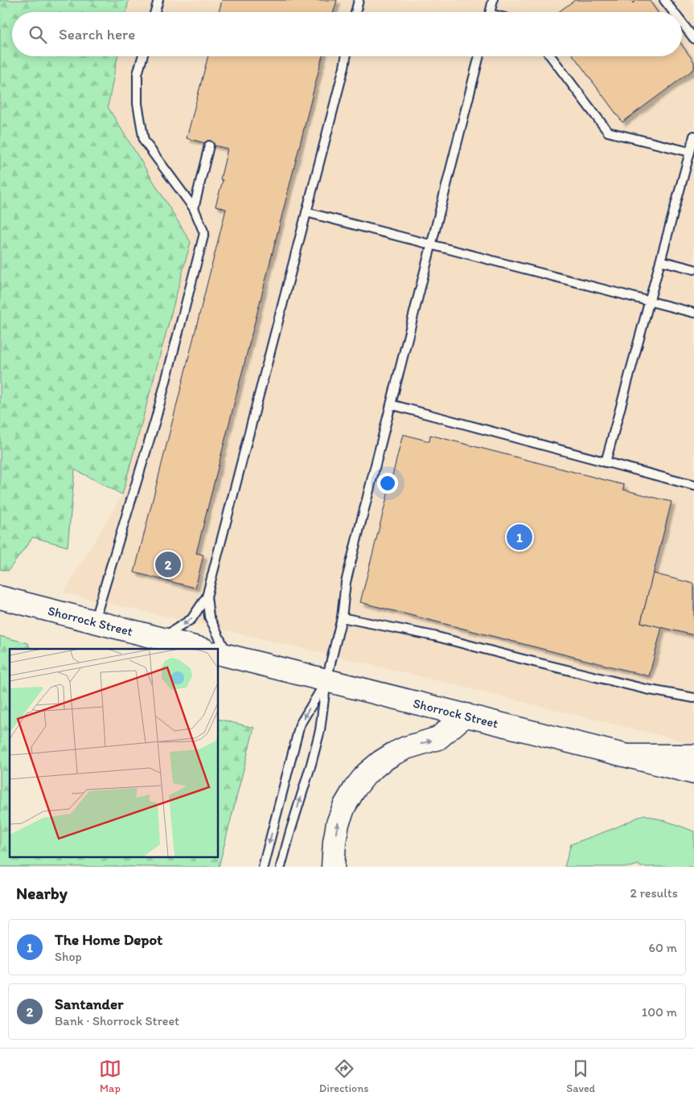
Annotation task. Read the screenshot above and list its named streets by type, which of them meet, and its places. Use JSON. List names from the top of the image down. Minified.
{"streets":{"main road":["Shorrock Street"]},"page":{"search":"Search here","pins":["1","2"],"heading":["Nearby","2 results"],"list":[{"mark":"1","name":"The Home Depot","note":"Shop","value":"60 m"},{"mark":"2","name":"Santander","note":"Bank · Shorrock Street","value":"100 m"}],"nav":["Map","Directions","Saved"]}}
